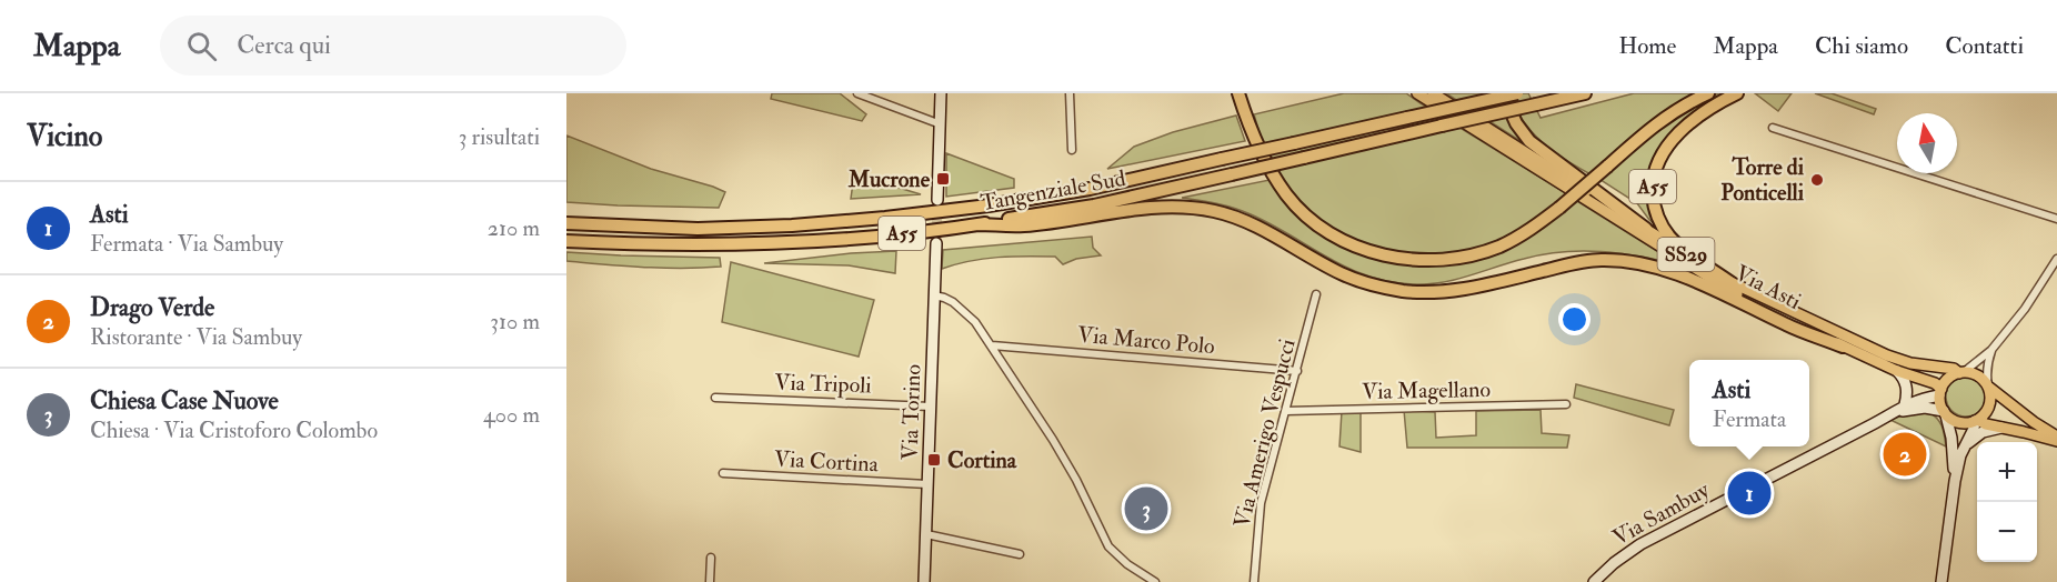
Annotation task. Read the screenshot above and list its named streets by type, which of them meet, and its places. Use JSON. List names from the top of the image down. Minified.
{"streets":{"highway":["A55","Tangenziale Sud"],"main road":["SS29","Via Asti"],"street":["Via Marco Polo","Via Tripoli","Via Magellano","Via Torino","Via Amerigo Vespucci","Via Cortina","Via Sambuy"]},"crossings":[["A55","Via Asti"],["Via Asti","Via Sambuy"],["Via Marco Polo","Via Amerigo Vespucci"],["Via Tripoli","Via Torino"],["Via Magellano","Via Amerigo Vespucci"],["Via Torino","Via Cortina"]],"places":{"transit":["Mucrone","Cortina"],"other":["Torre di Ponticelli"]},"north":"top","page":{"header":"Mappa","search":"Cerca qui","nav":["Home","Mappa","Chi siamo","Contatti"],"heading":["Vicino","3 risultati"],"list":[{"mark":"1","name":"Asti","note":"Fermata · Via Sambuy","value":"210 m"},{"mark":"2","name":"Drago Verde","note":"Ristorante · Via Sambuy","value":"310 m"},{"mark":"3","name":"Chiesa Case Nuove","note":"Chiesa · Via Cristoforo Colombo","value":"400 m"}],"popup":["Asti","Fermata"],"pins":["2","1","3"],"map_buttons":["+","−"]}}
